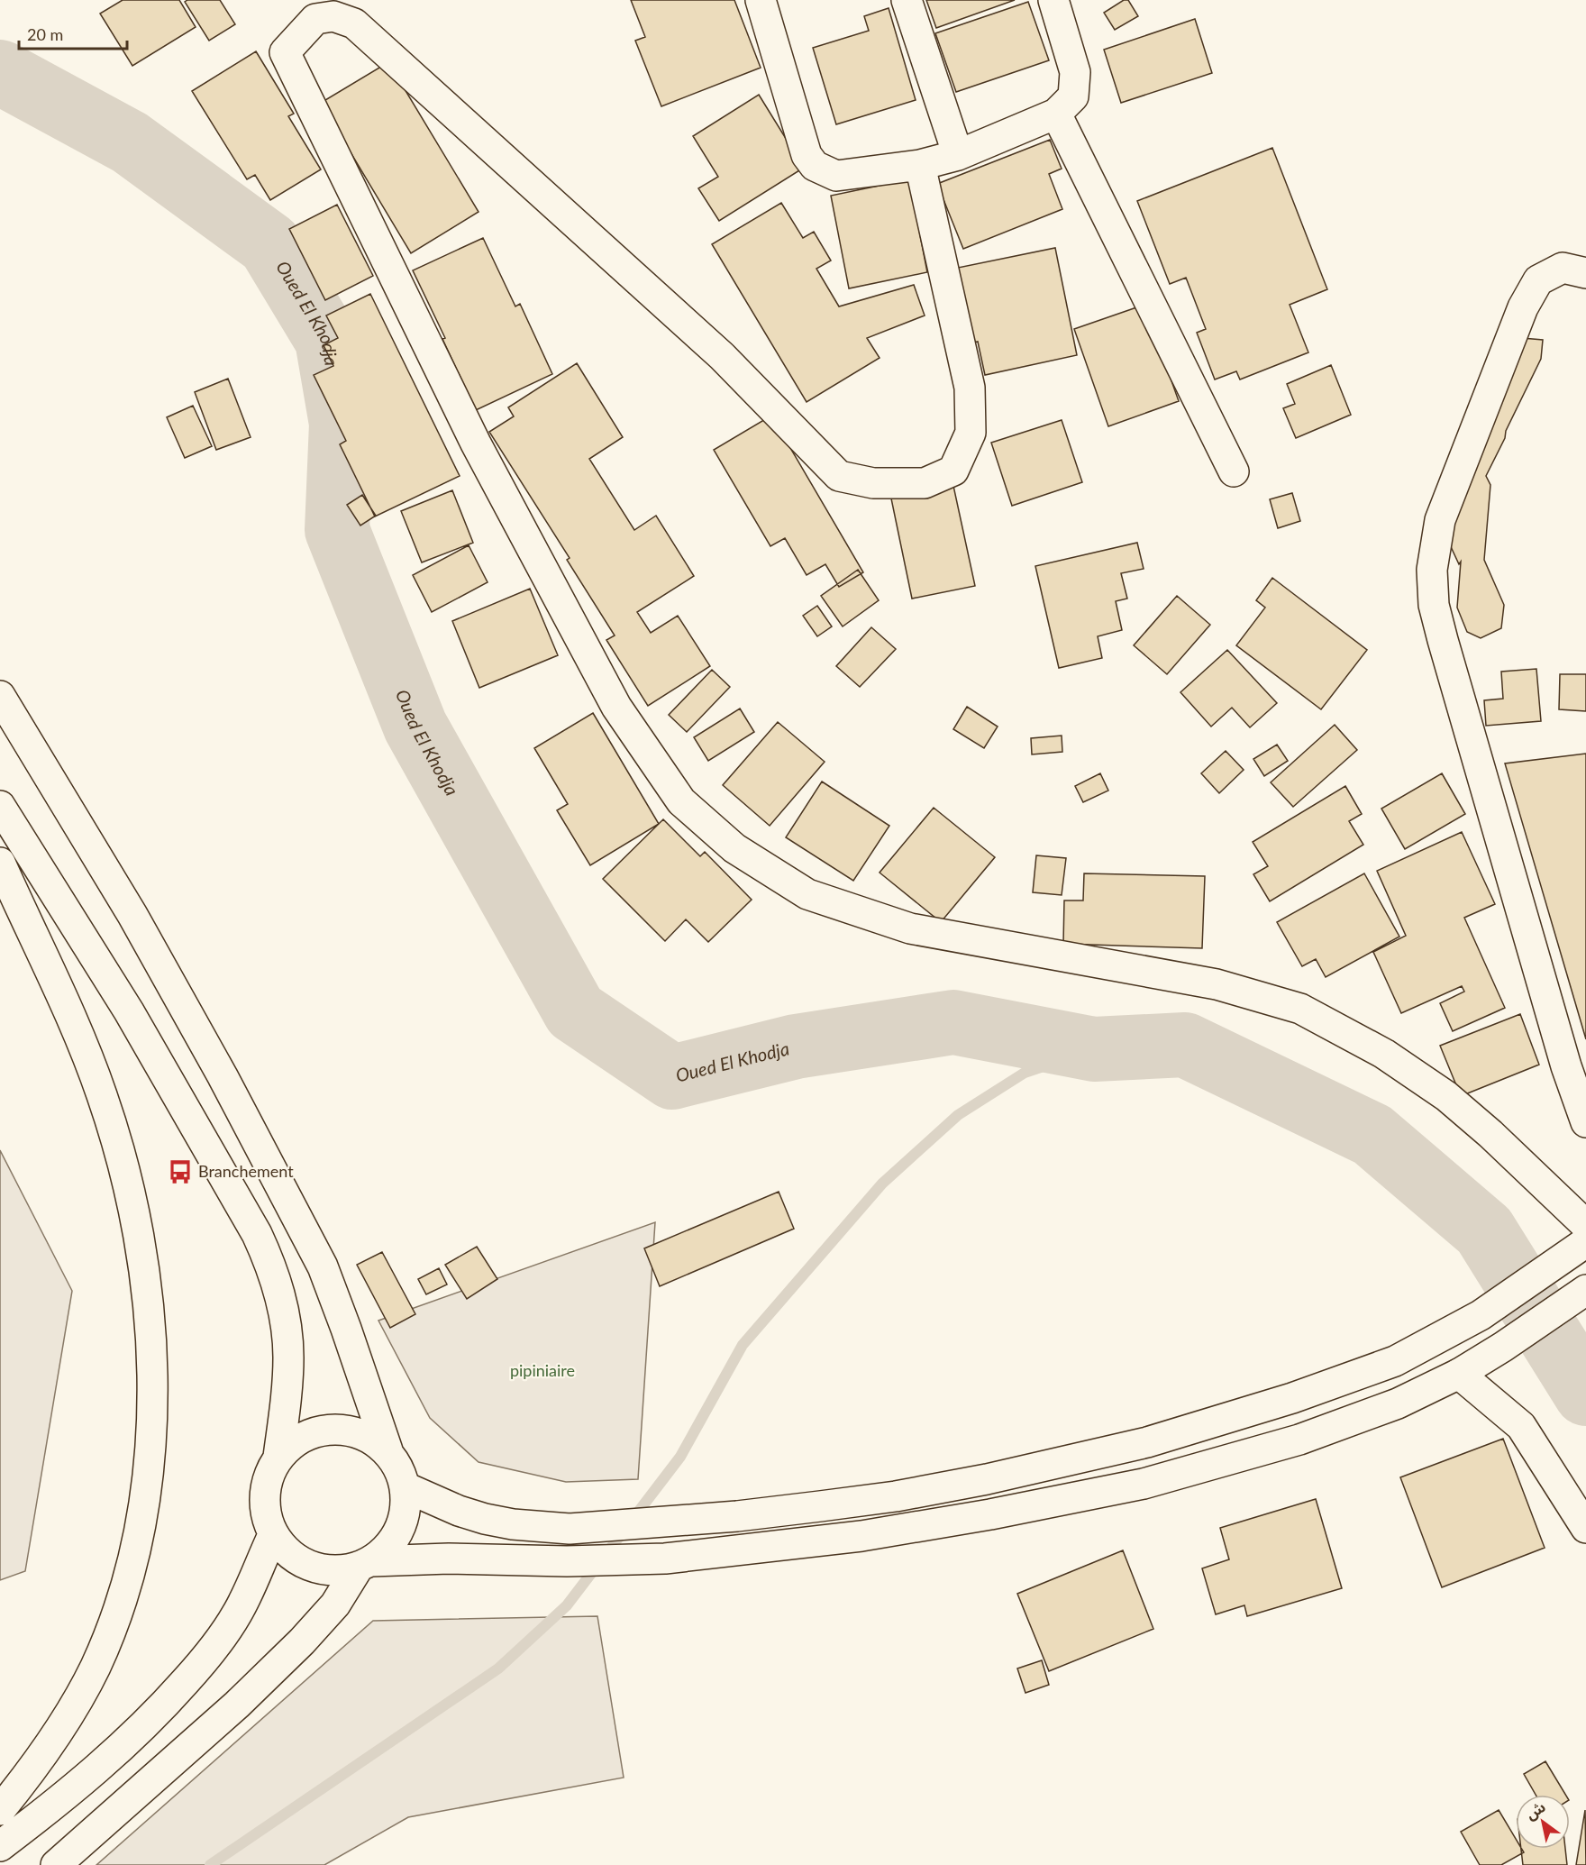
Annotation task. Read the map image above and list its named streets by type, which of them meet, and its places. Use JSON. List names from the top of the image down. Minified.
{"water":["Oued El Khodja"],"parks":["pipiniaire"],"places":{"bus stop":["Branchement"]},"scale_bar":"20 m","north":"top left"}
